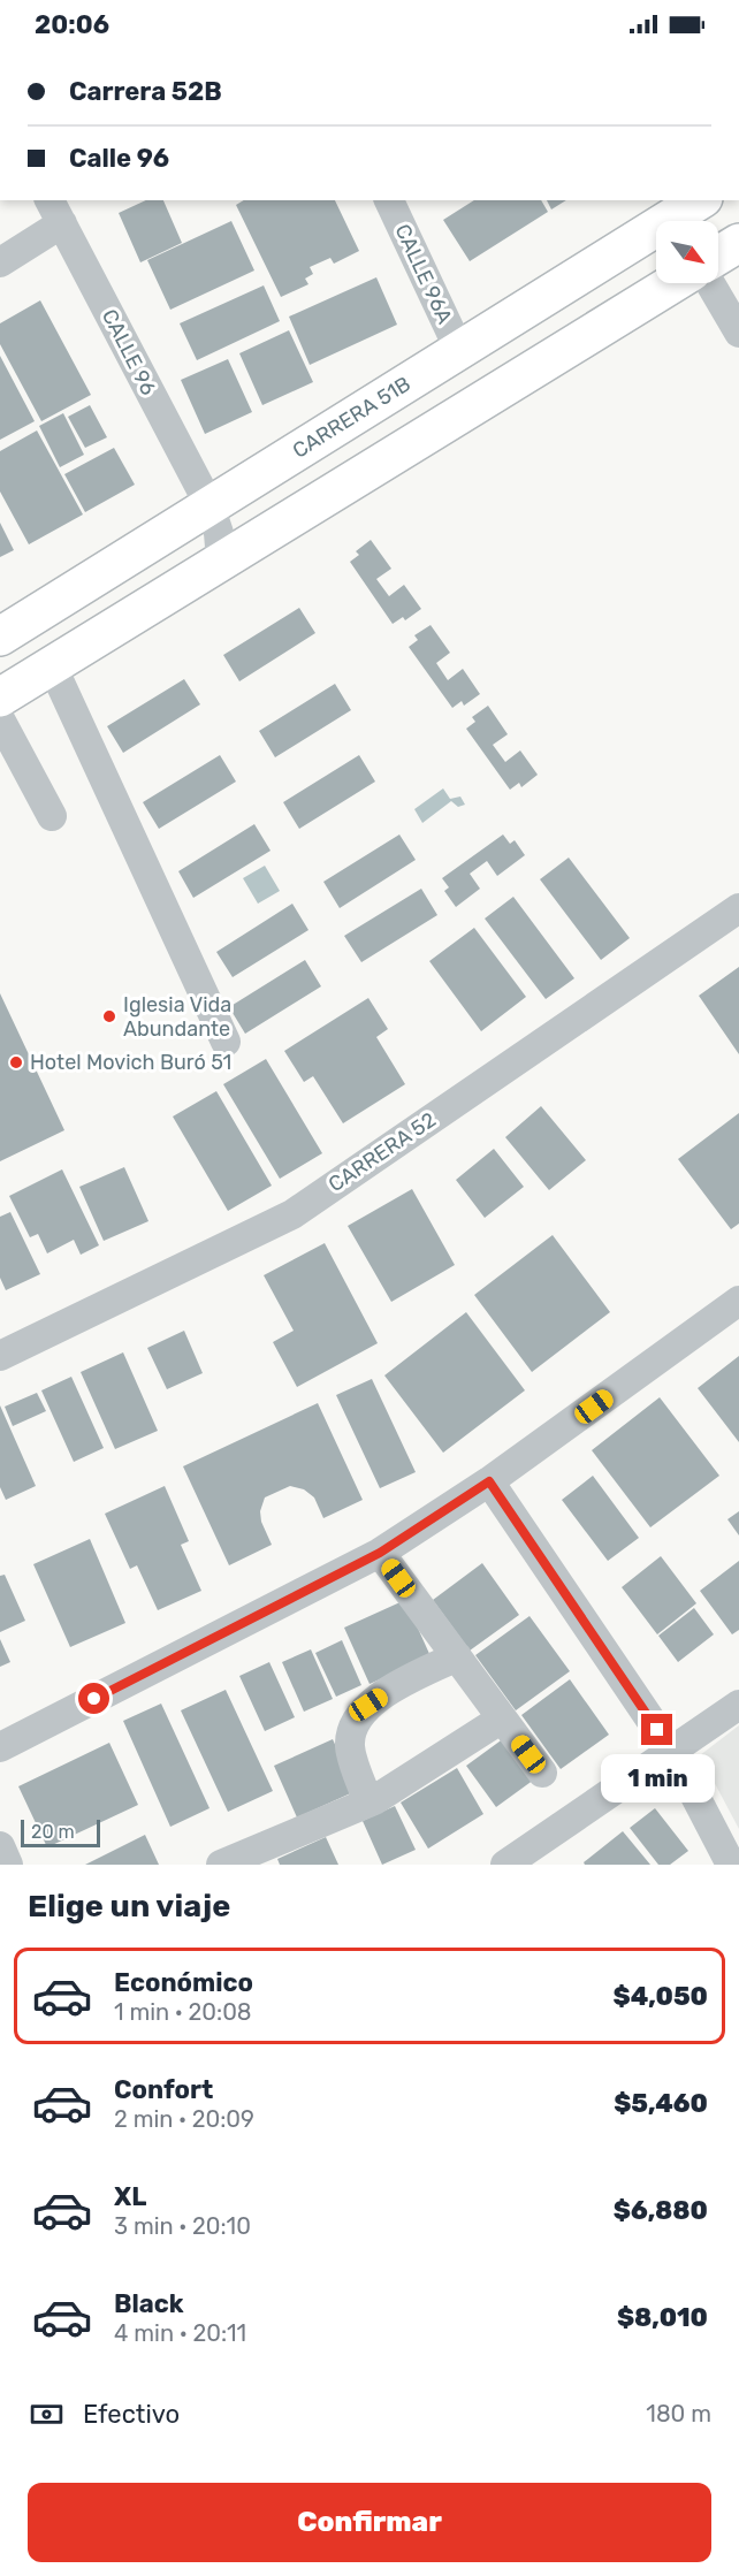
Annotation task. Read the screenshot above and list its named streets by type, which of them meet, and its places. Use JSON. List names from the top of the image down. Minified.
{"streets":{"main road":["CARRERA 51B"],"street":["CALLE 96A","CALLE 96","CARRERA 52"]},"crossings":[["CALLE 96A","CARRERA 51B"],["CALLE 96","CARRERA 51B"]],"places":["Iglesia Vida Abundante","Hotel Movich Buró 51"],"scale_bar":"20 m","north":"bottom right","page":{"status":"20:06","banner":["Carrera 52B","Calle 96"],"bubble":"1 min","scale":"20 m","heading":"Elige un viaje","list":[{"name":"Económico","note":"1 min · 20:08","value":"$4,050"},{"name":"Confort","note":"2 min · 20:09","value":"$5,460"},{"name":"XL","note":"3 min · 20:10","value":"$6,880"},{"name":"Black","note":"4 min · 20:11","value":"$8,010"}],"pay":["Efectivo","180 m"],"buttons":"Confirmar"}}
